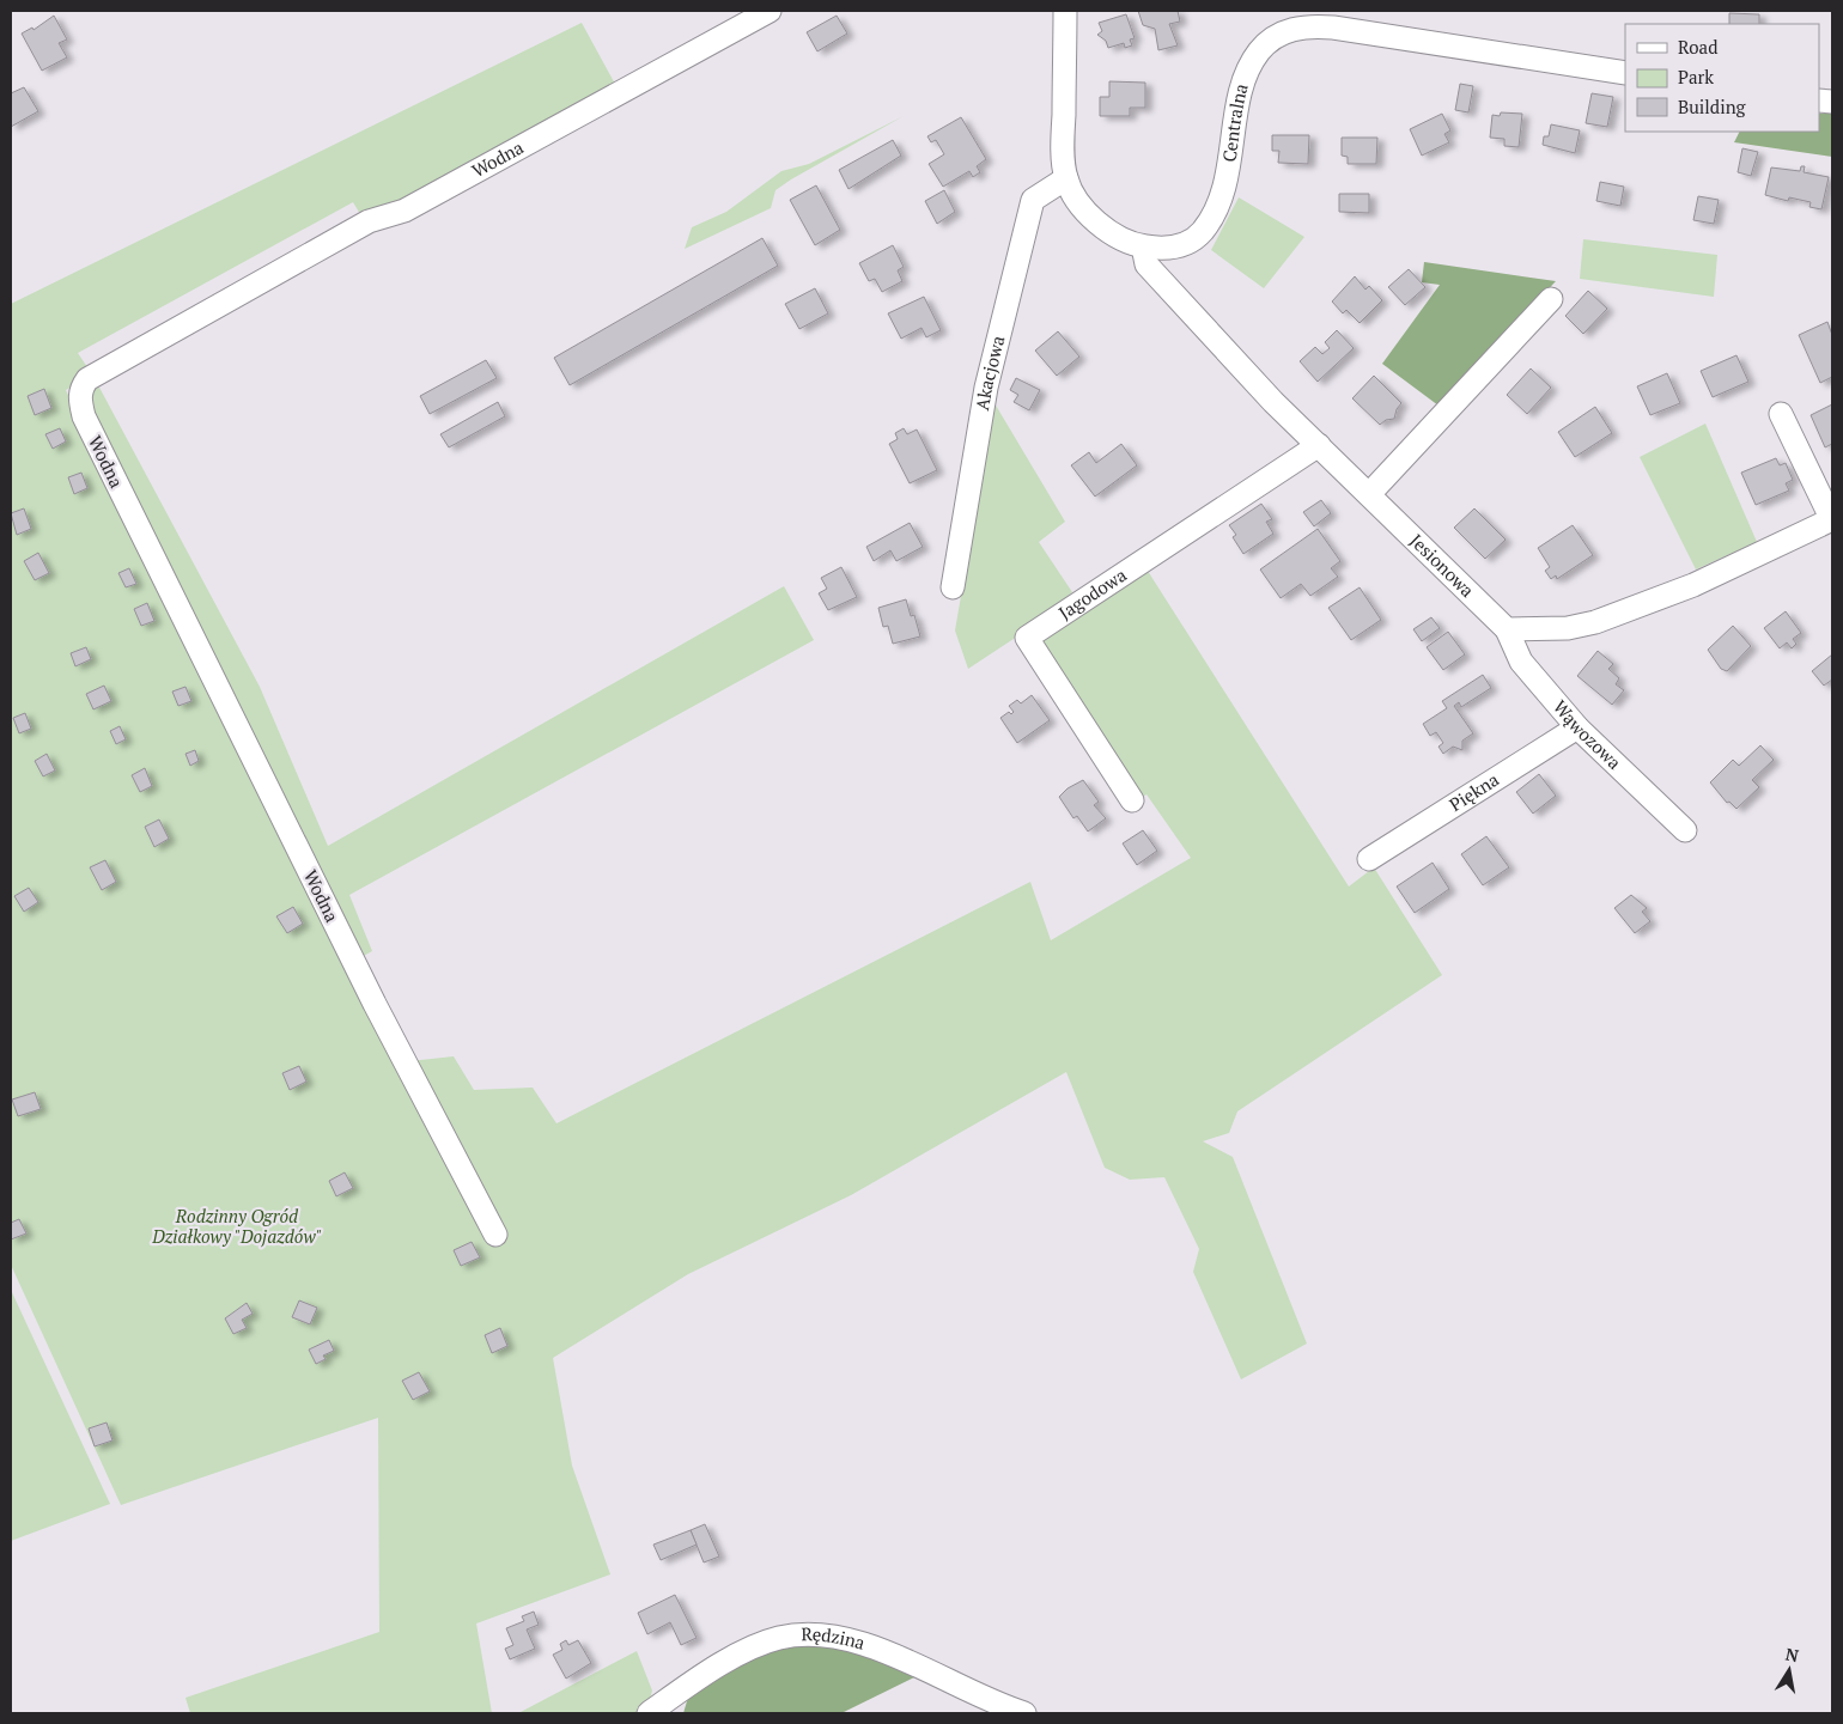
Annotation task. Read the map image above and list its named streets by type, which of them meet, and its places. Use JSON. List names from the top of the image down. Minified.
{"streets":{"street":["Centralna","Wodna","Akacjowa","Jesionowa","Jagodowa","Wąwozowa","Piękna","Rędzina"]},"crossings":[["Centralna","Akacjowa"],["Centralna","Jesionowa"],["Jesionowa","Jagodowa"],["Jesionowa","Wąwozowa"],["Wąwozowa","Piękna"]],"parks":["Rodzinny Ogród Działkowy \"Dojazdów\""],"legend":["Road","Park","Building"],"north":"top"}
